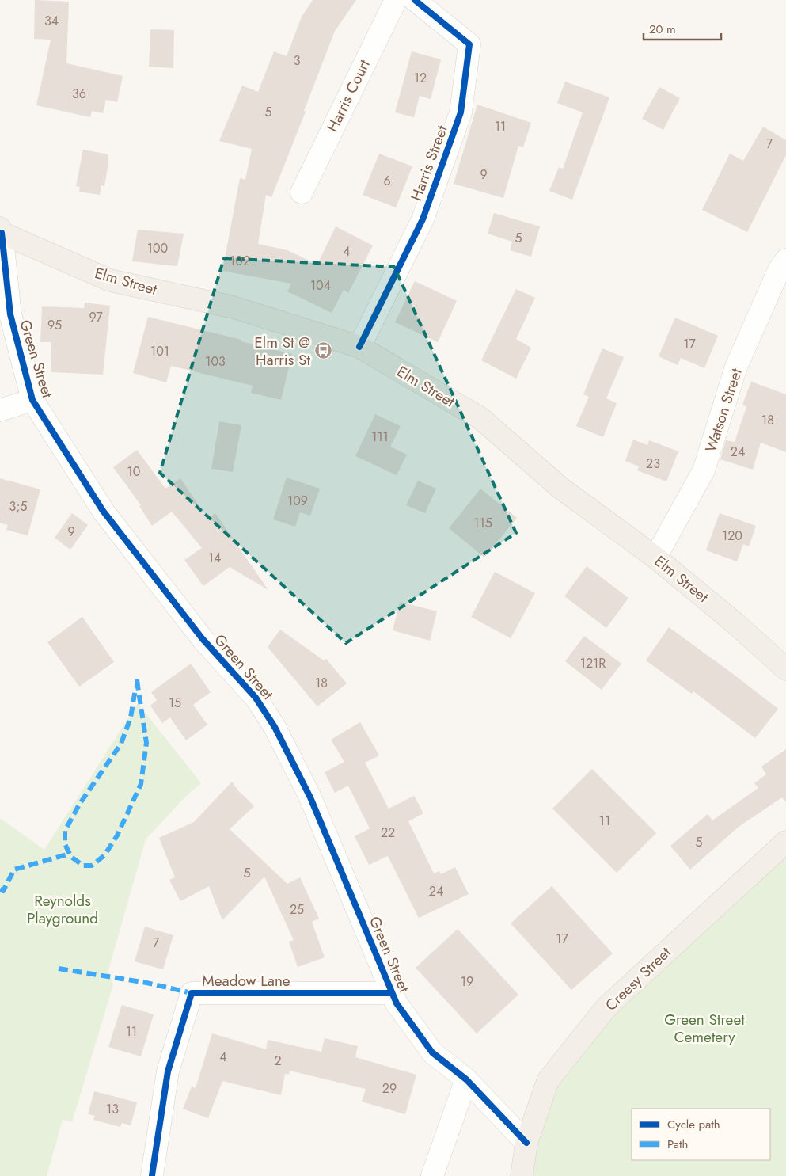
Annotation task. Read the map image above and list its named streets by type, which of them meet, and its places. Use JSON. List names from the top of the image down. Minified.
{"streets":{"main road":["Elm Street","Creesy Street"],"street":["Harris Court","Harris Street","Green Street","Watson Street","Meadow Lane"]},"crossings":[["Harris Street","Elm Street"],["Elm Street","Green Street"],["Elm Street","Watson Street"],["Green Street","Creesy Street"],["Green Street","Meadow Lane"]],"parks":["Reynolds Playground","Green Street Cemetery"],"places":{"bus stop":["Elm St @ Harris St"]},"house_numbers":["34","3","12","36","5","11","7","9","6","5","100","4","102","104","97","95","17","101","103","18","111","24","23","10","109","3;5","115","9","120","14","121R","18","15","11","22","5","5","24","25","17","7","19","11","4","2","29","13"],"legend":["Cycle path","Path"],"scale_bar":"20 m"}
